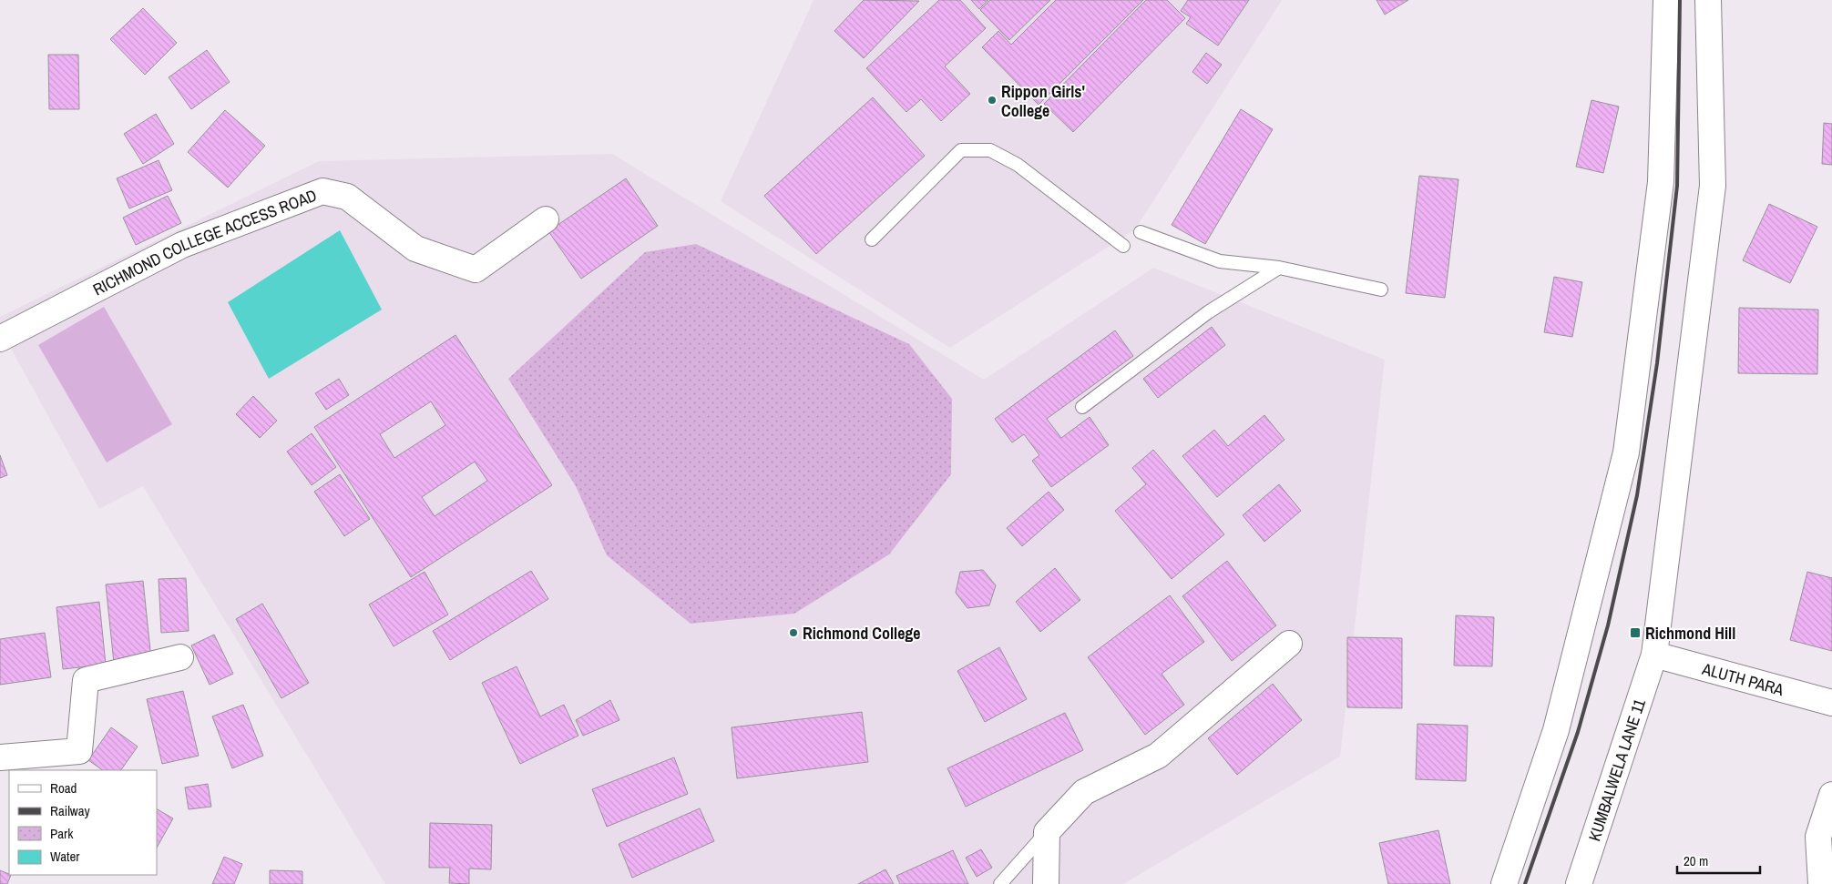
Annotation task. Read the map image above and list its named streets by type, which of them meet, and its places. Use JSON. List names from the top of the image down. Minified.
{"streets":{"street":["RICHMOND COLLEGE ACCESS ROAD","ALUTH PARA","KUMBALWELA LANE 11"]},"crossings":[["ALUTH PARA","KUMBALWELA LANE 11"]],"places":{"other":["Rippon Girls' College","Richmond College"],"transit":["Richmond Hill"]},"legend":["Road","Railway","Park","Water"],"scale_bar":"20 m"}
